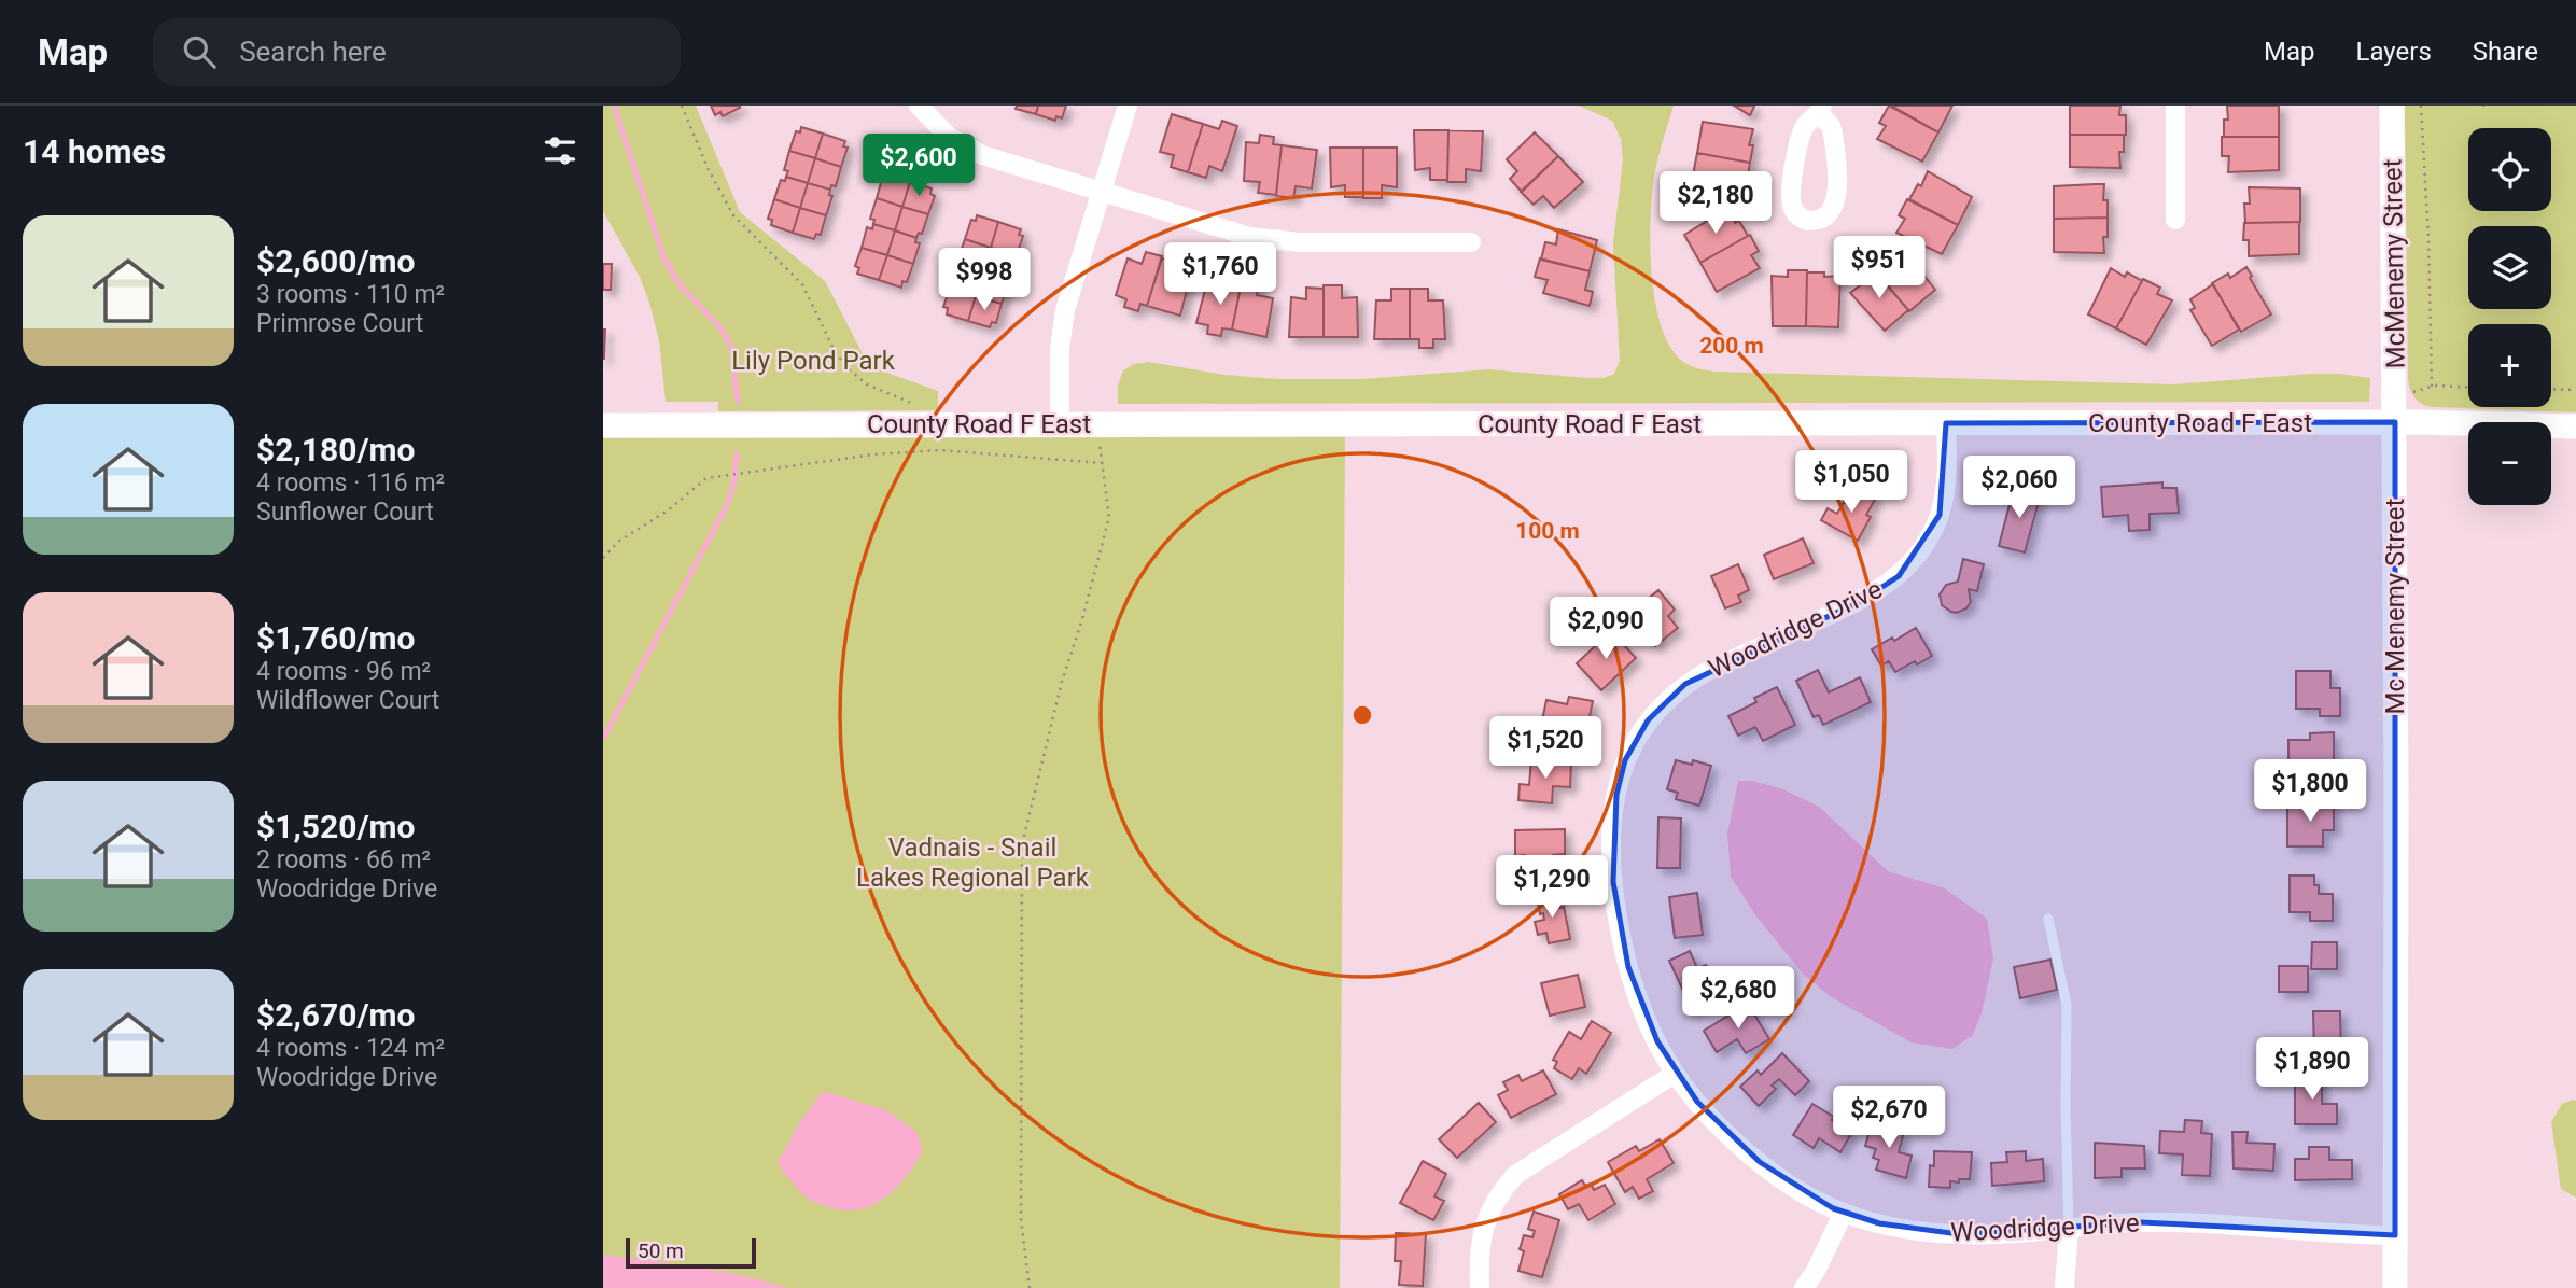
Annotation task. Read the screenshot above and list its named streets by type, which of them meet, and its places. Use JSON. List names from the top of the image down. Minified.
{"streets":{"street":["McMenemy Street","County Road F East","Mc Menemy Street","Woodridge Drive"]},"crossings":[["McMenemy Street","County Road F East"],["McMenemy Street","Mc Menemy Street"],["County Road F East","Mc Menemy Street"],["County Road F East","Woodridge Drive"],["Mc Menemy Street","Woodridge Drive"]],"parks":["Lily Pond Park","Vadnais - Snail Lakes Regional Park"],"scale_bar":"50 m","page":{"header":"Map","search":"Search here","nav":["Map","Layers","Share"],"heading":"14 homes","map_buttons":["+","−"],"price":["$2,600","$2,180","$951","$1,760","$998","$1,050","$2,060","$2,090","$1,520","$1,800","$1,290","$2,680","$1,890","$2,670"],"list":[{"name":"$2,600/mo","note":"3 rooms · 110 m² · Primrose Court"},{"name":"$2,180/mo","note":"4 rooms · 116 m² · Sunflower Court"},{"name":"$1,760/mo","note":"4 rooms · 96 m² · Wildflower Court"},{"name":"$1,520/mo","note":"2 rooms · 66 m² · Woodridge Drive"},{"name":"$2,670/mo","note":"4 rooms · 124 m² · Woodridge Drive"}],"scale":"50 m"},"rings":["200 m","100 m"]}
